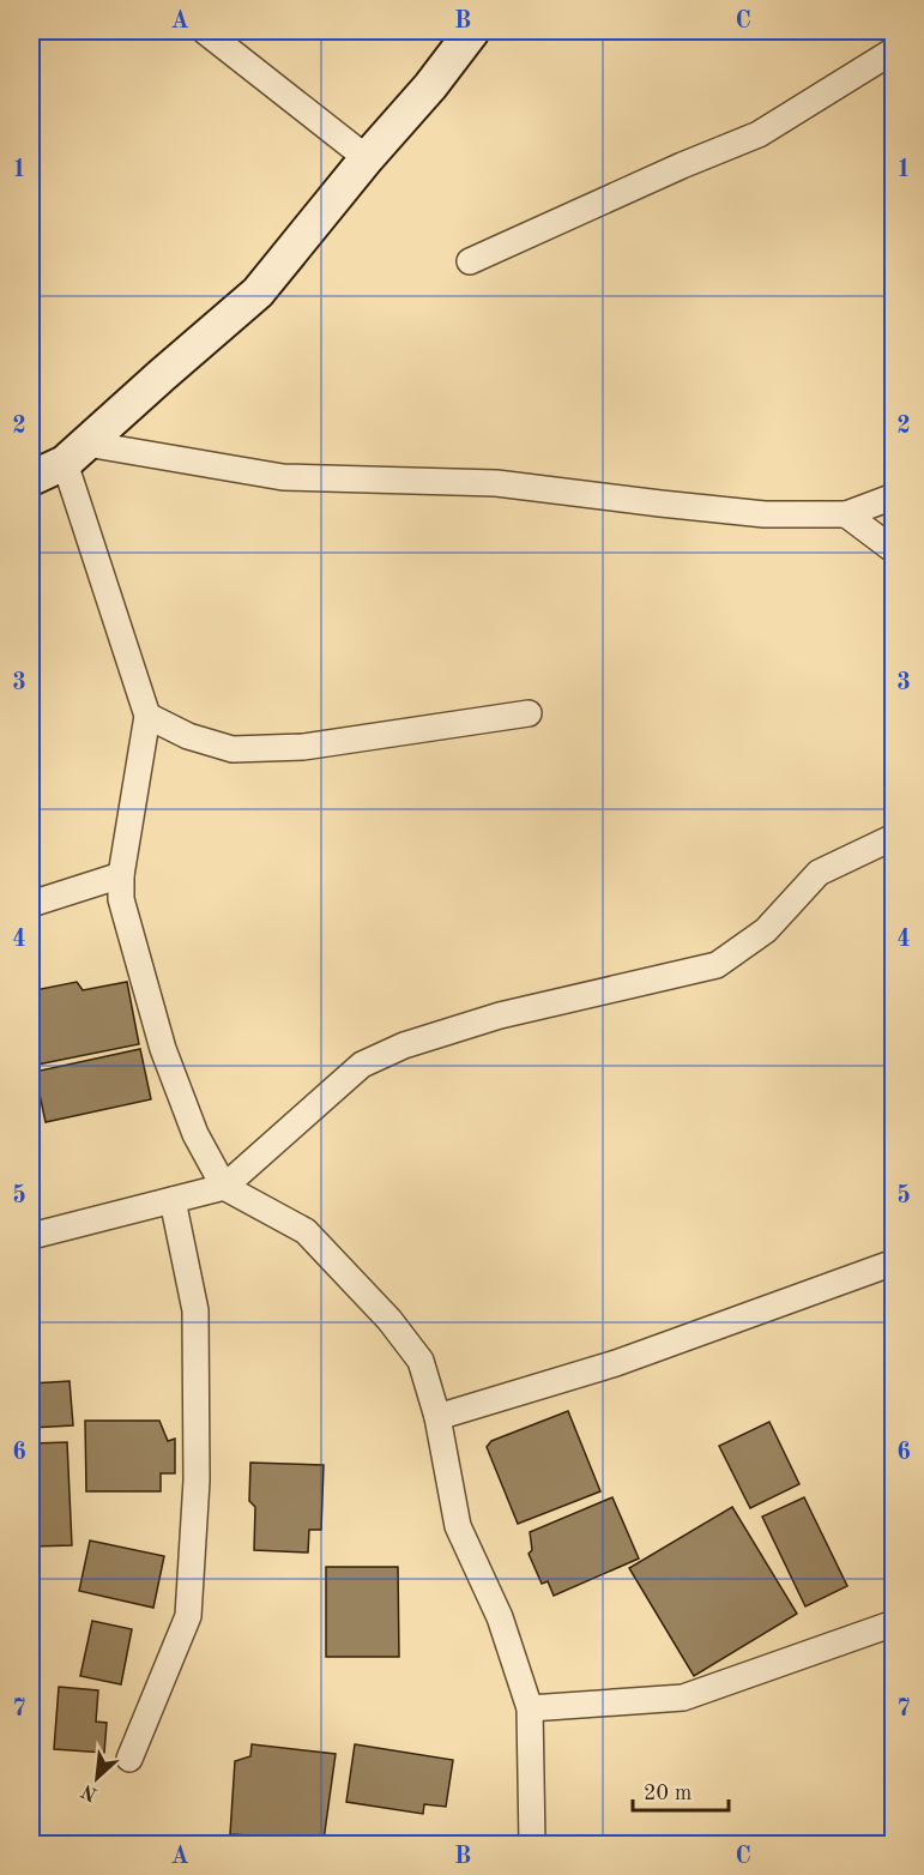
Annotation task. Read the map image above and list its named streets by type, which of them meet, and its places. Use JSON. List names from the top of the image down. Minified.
{"scale_bar":"20 m","north":"bottom left","grid":{"columns":["A","B","C"],"rows":["1","2","3","4","5","6","7"]}}
